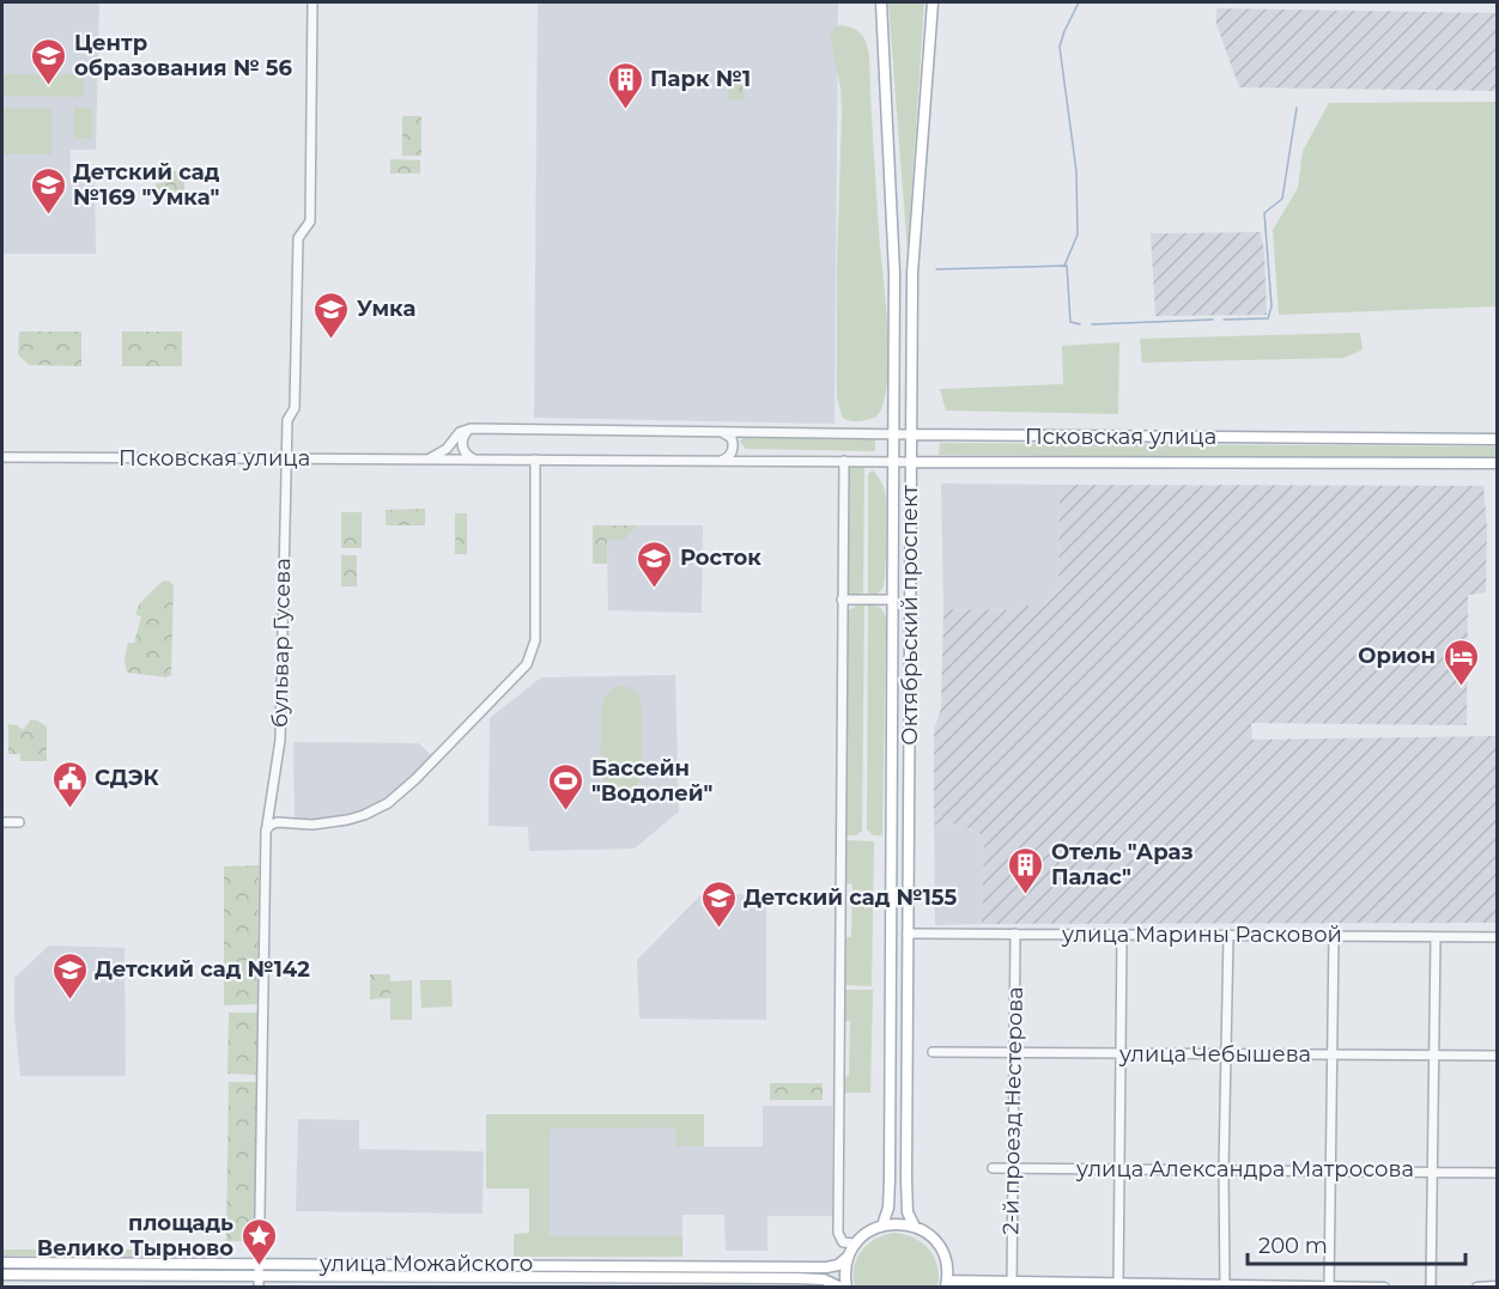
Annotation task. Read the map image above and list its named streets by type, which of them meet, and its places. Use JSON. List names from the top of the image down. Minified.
{"streets":{"main road":["Псковская улица","Октябрьский проспект","улица Можайского"],"street":["бульвар Гусева","улица Марины Расковой","улица Чебышева","2-й проезд Нестерова","улица Александра Матросова"]},"crossings":[["Псковская улица","Октябрьский проспект"],["Псковская улица","бульвар Гусева"],["Октябрьский проспект","улица Марины Расковой"],["бульвар Гусева","улица Можайского"],["улица Марины Расковой","2-й проезд Нестерова"],["улица Чебышева","2-й проезд Нестерова"],["2-й проезд Нестерова","улица Александра Матросова"]],"places":{"school or university":["Центр образования № 56","Детский сад №169 \"Умка\"","Умка","Росток","Детский сад №155","Детский сад №142"],"building":["Парк №1","Отель \"Араз Палас\""],"hotel":["Орион"],"public building":["СДЭК"],"sports":["Бассейн \"Водолей\""],"place":["площадь Велико Тырново"]},"scale_bar":"200 m"}
